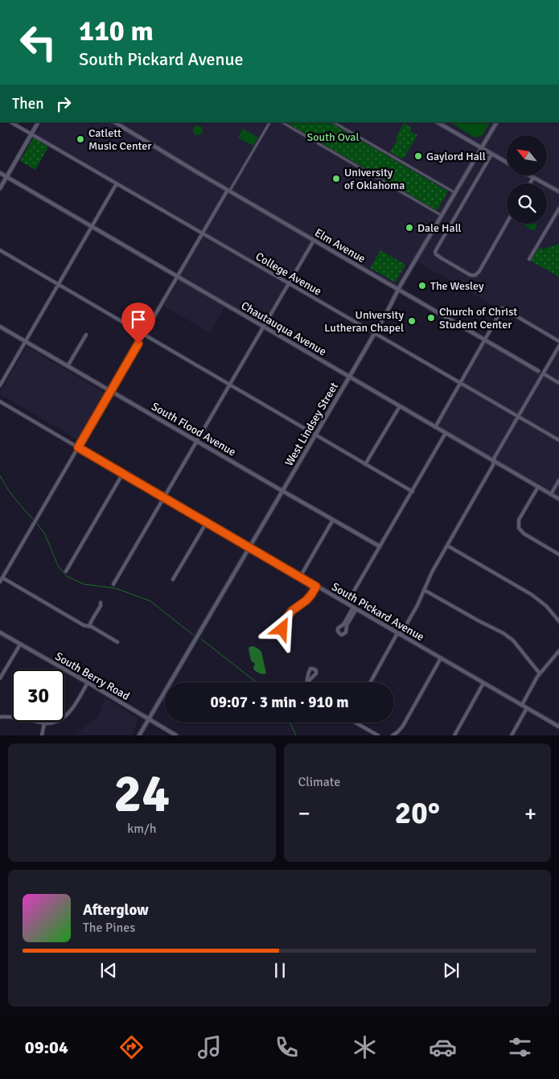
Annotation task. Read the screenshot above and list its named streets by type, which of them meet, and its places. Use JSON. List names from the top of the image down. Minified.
{"streets":{"street":["Elm Avenue","College Avenue","Chautauqua Avenue","West Lindsey Street","South Flood Avenue","South Pickard Avenue","South Berry Road"]},"crossings":[["Elm Avenue","West Lindsey Street"],["College Avenue","West Lindsey Street"],["Chautauqua Avenue","West Lindsey Street"],["West Lindsey Street","South Flood Avenue"],["West Lindsey Street","South Pickard Avenue"],["West Lindsey Street","South Berry Road"]],"parks":["South Oval"],"places":["Catlett Music Center","Gaylord Hall","University of Oklahoma","Dale Hall","The Wesley","Church of Christ Student Center","University Lutheran Chapel"],"north":"top left","page":{"turn":["110 m","South Pickard Avenue"],"then":"Then","limit":"30","trip":"09:07 · 3 min · 910 m","tile":[["24","km/h"],"Climate"],"heat":["−","20°","+"],"song":["Afterglow","The Pines"],"tabs":"09:04"}}
